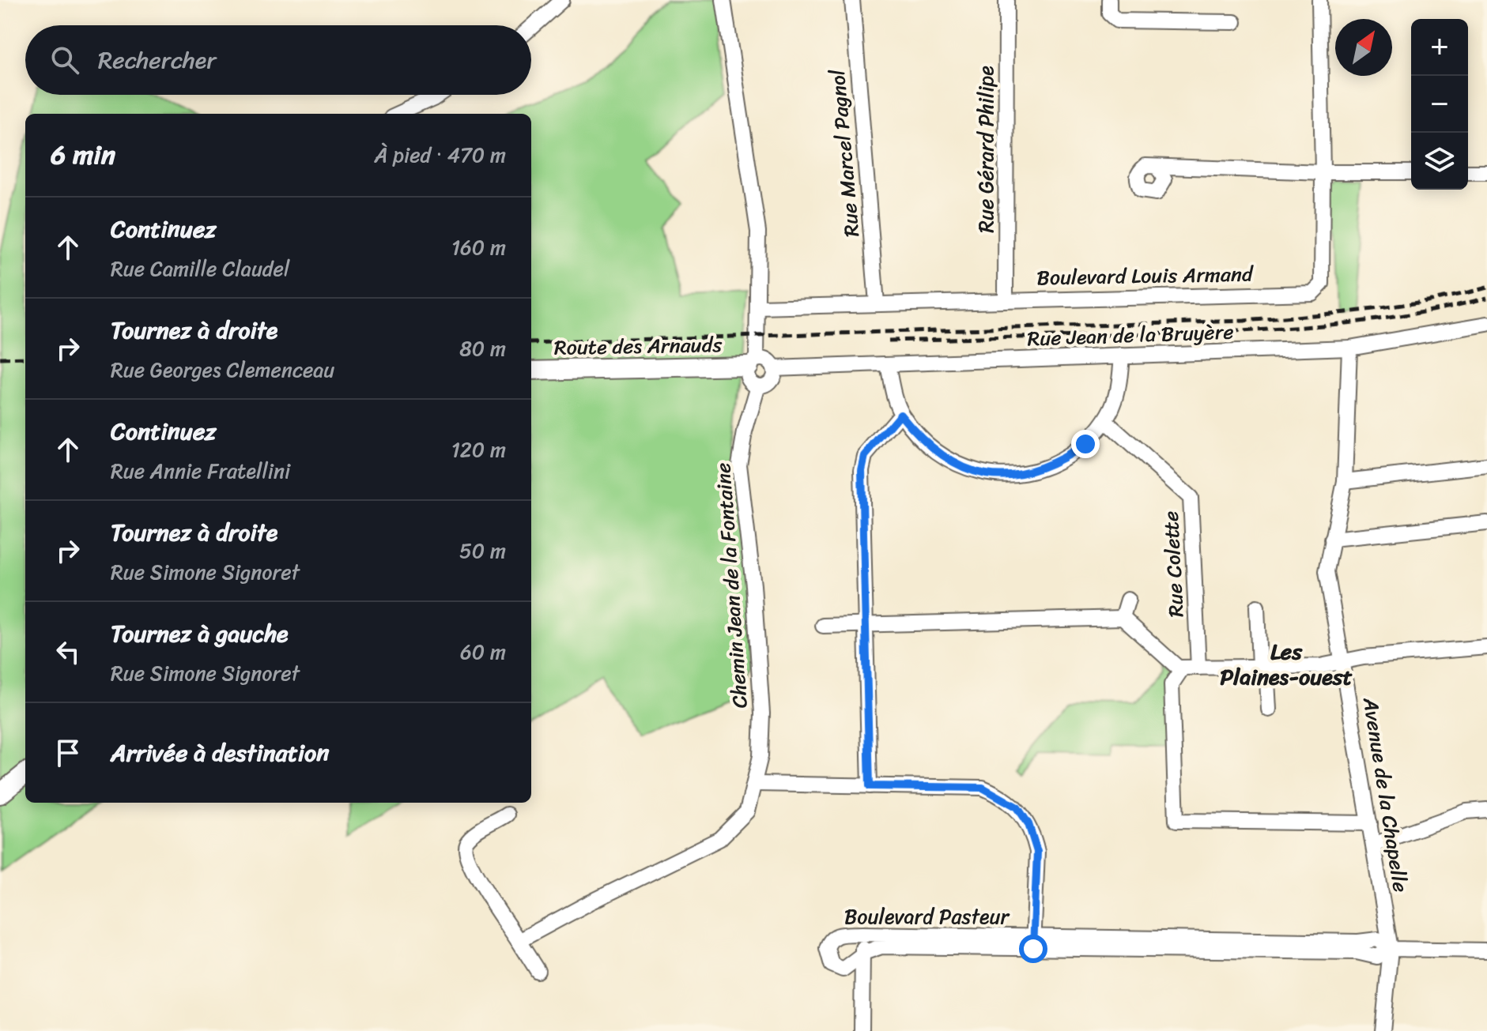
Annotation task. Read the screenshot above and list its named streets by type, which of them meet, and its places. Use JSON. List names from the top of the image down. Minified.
{"streets":{"street":["Rue Gérard Philipe","Rue Marcel Pagnol","Boulevard Louis Armand","Rue Jean de la Bruyère","Route des Arnauds","Rue Colette","Chemin Jean de la Fontaine","Avenue de la Chapelle","Boulevard Pasteur"]},"crossings":[["Rue Gérard Philipe","Boulevard Louis Armand"],["Rue Marcel Pagnol","Boulevard Louis Armand"],["Rue Jean de la Bruyère","Route des Arnauds"],["Rue Jean de la Bruyère","Chemin Jean de la Fontaine"],["Rue Jean de la Bruyère","Avenue de la Chapelle"],["Route des Arnauds","Chemin Jean de la Fontaine"],["Avenue de la Chapelle","Boulevard Pasteur"]],"districts":["Les Plaines-ouest"],"north":"top right","page":{"map_buttons":["+","−"],"search":"Rechercher","heading":["6 min","À pied · 470 m"],"list":[["Continuez","Rue Camille Claudel","160 m"],["Tournez à droite","Rue Georges Clemenceau","80 m"],["Continuez","Rue Annie Fratellini","120 m"],["Tournez à droite","Rue Simone Signoret","50 m"],["Tournez à gauche","Rue Simone Signoret","60 m"],"Arrivée à destination"]}}
